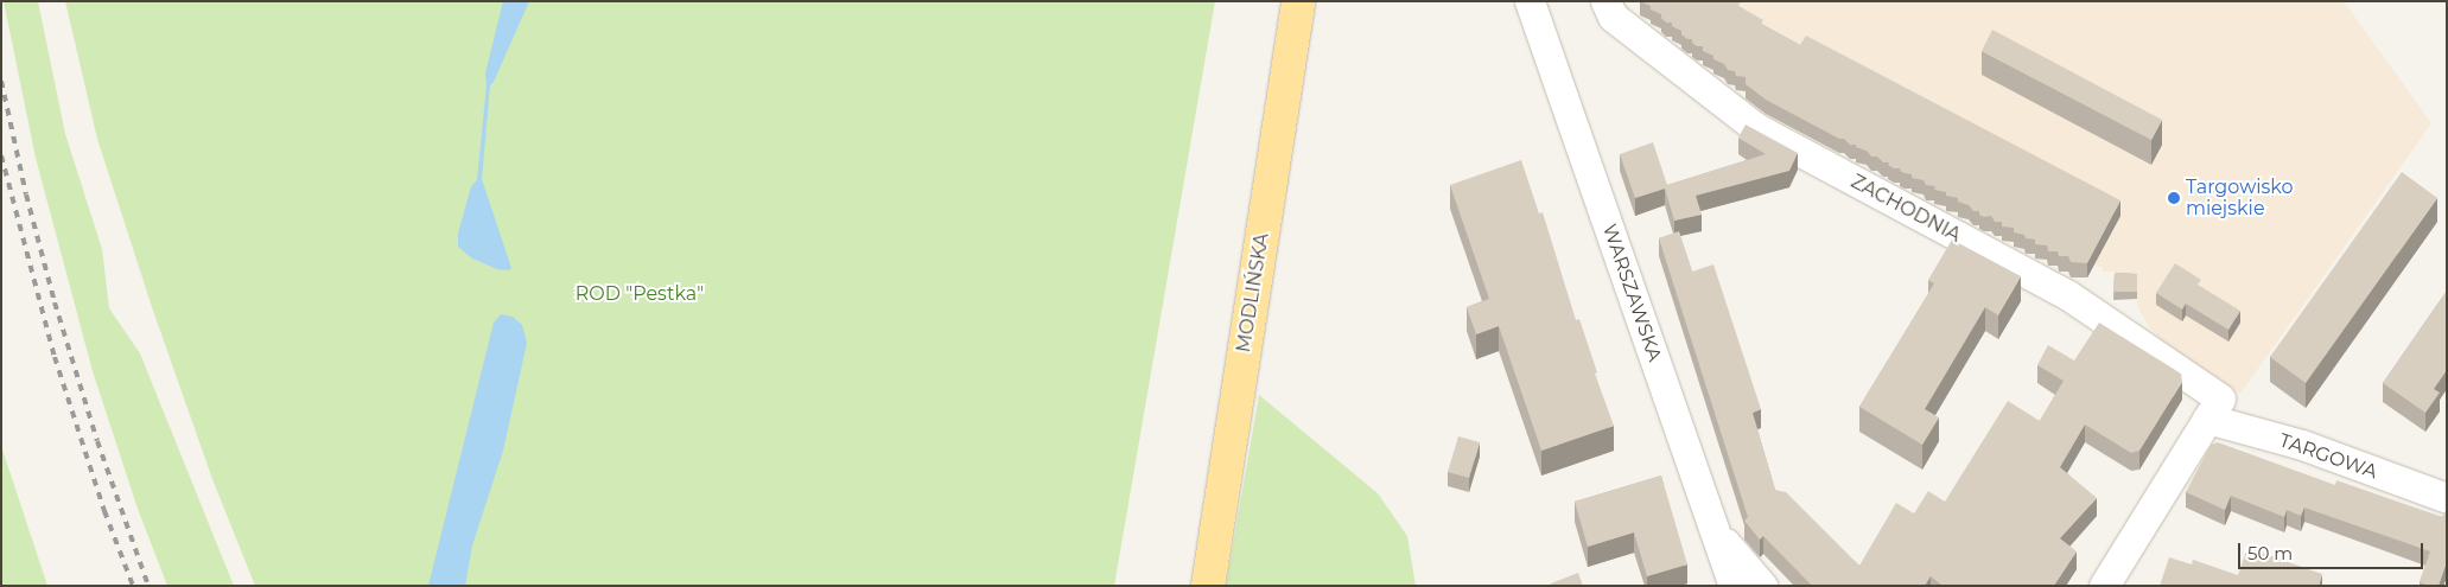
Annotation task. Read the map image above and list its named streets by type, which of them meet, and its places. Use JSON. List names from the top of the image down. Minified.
{"streets":{"main road":["MODLIŃSKA"],"street":["ZACHODNIA","WARSZAWSKA","TARGOWA"]},"crossings":[["ZACHODNIA","TARGOWA"]],"parks":["ROD \"Pestka\""],"places":["Targowisko miejskie"],"scale_bar":"50 m"}
